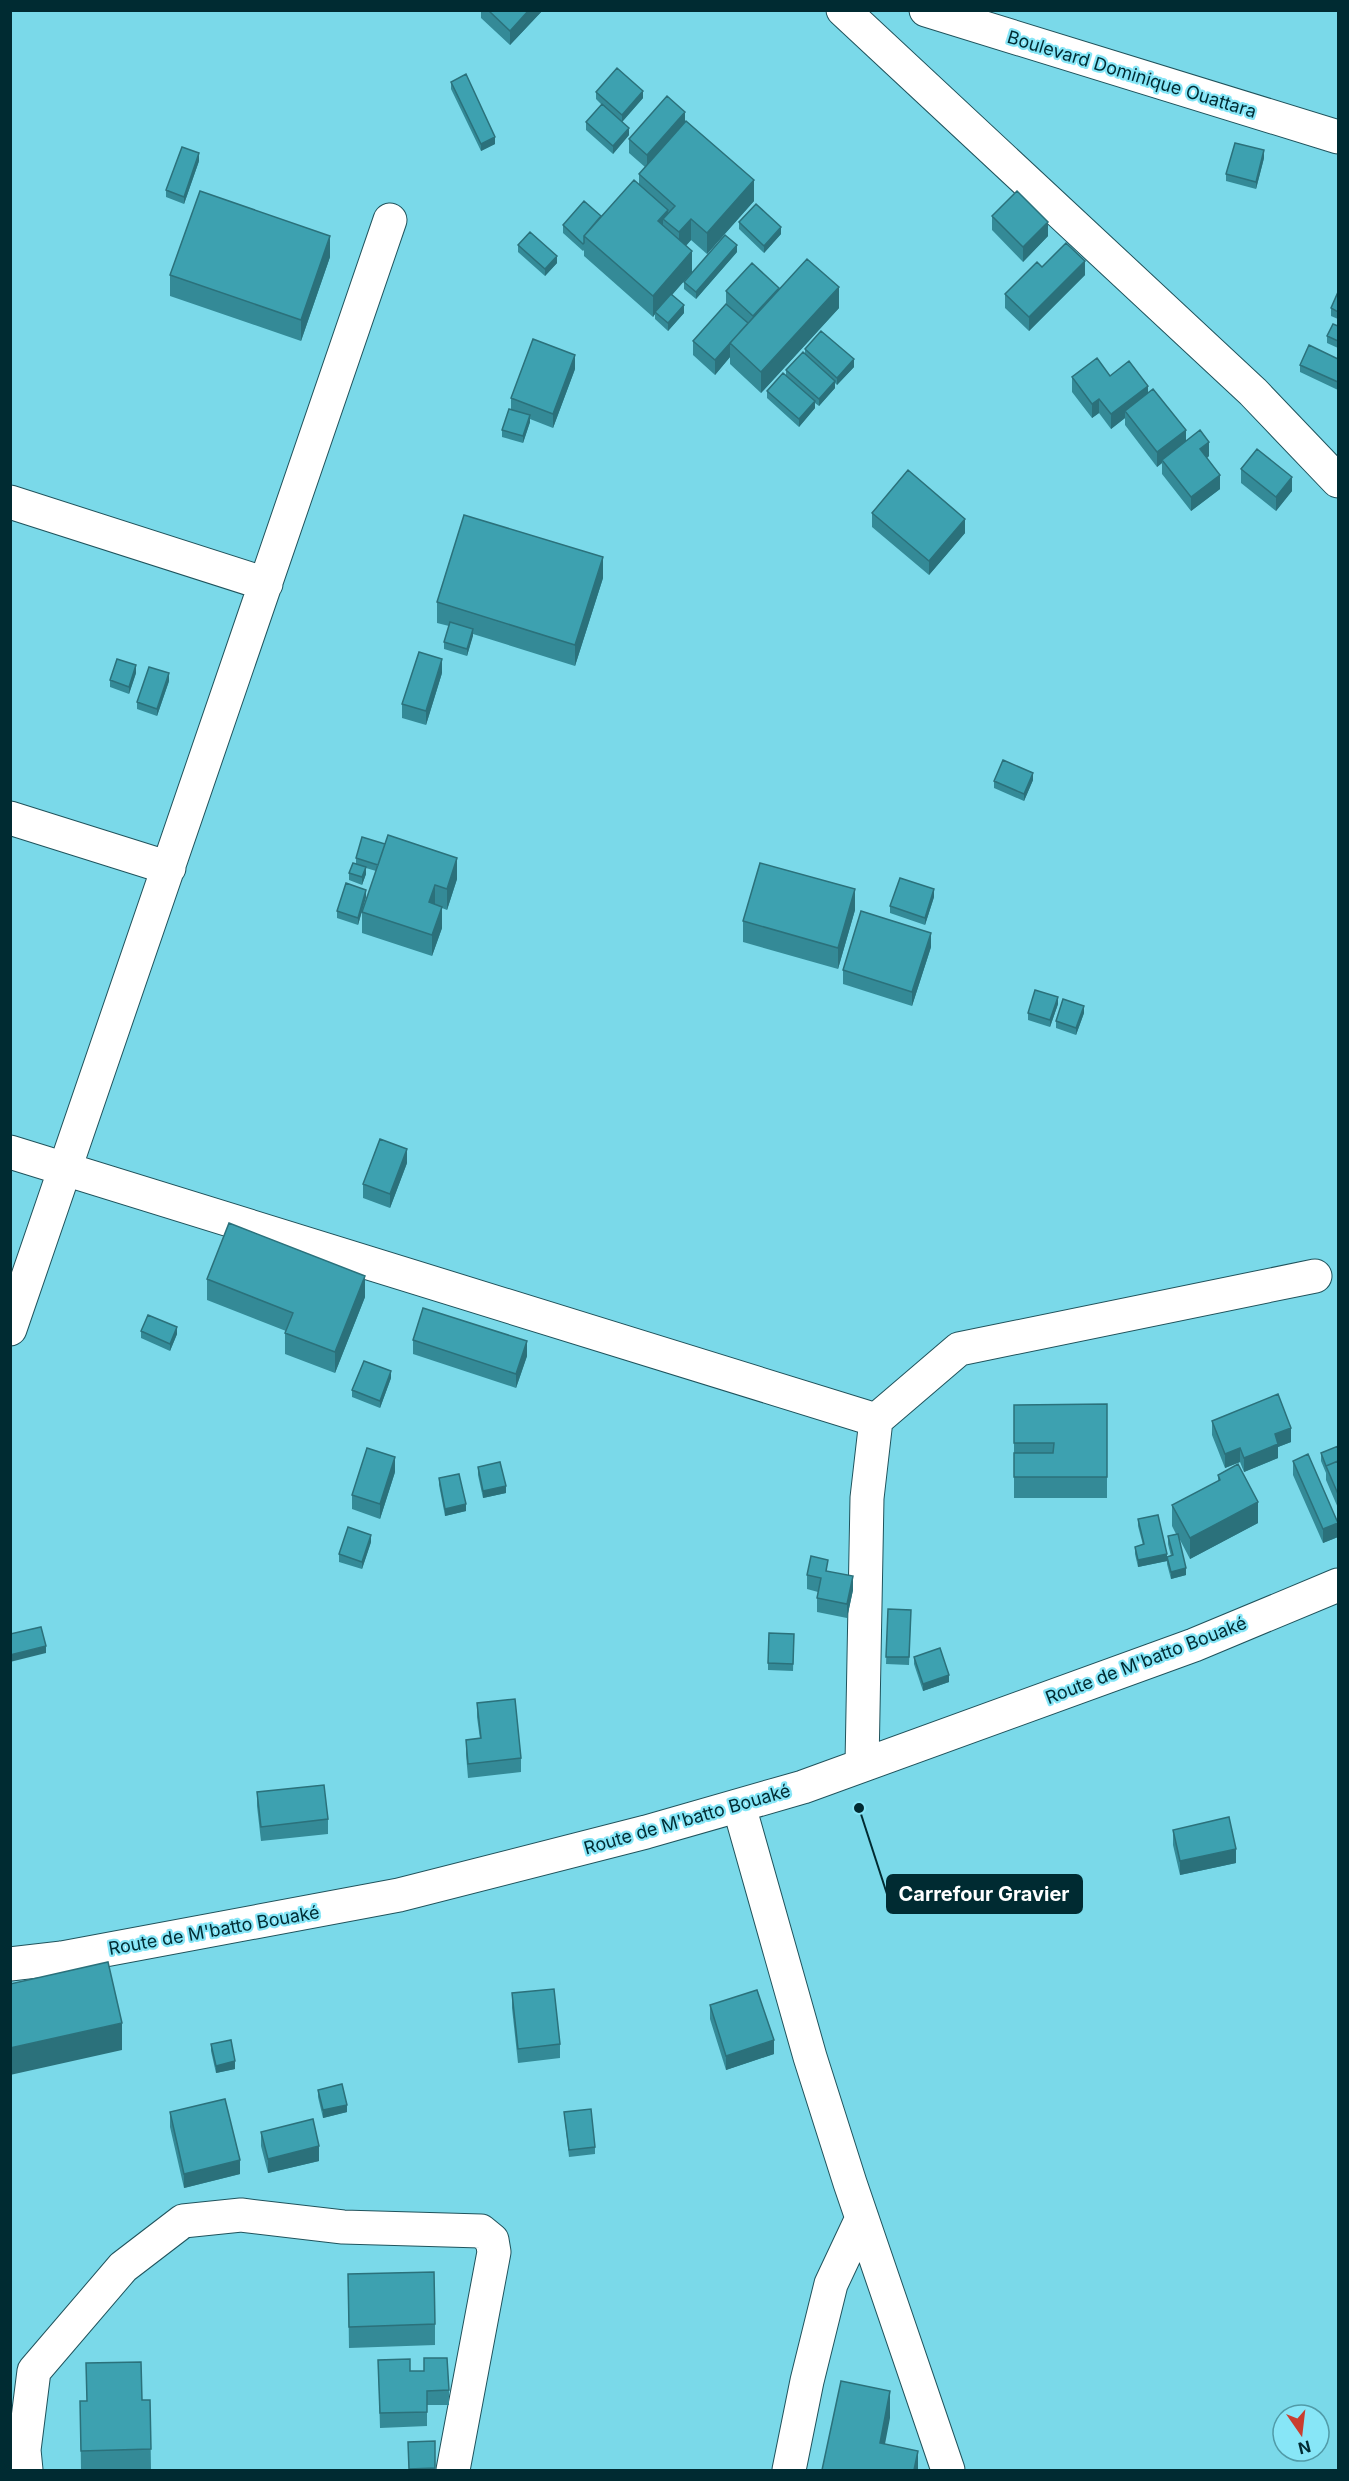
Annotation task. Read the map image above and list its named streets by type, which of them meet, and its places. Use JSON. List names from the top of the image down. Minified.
{"streets":{"street":["Boulevard Dominique Ouattara","Route de M'batto Bouaké"]},"places":["Carrefour Gravier"],"north":"bottom"}
